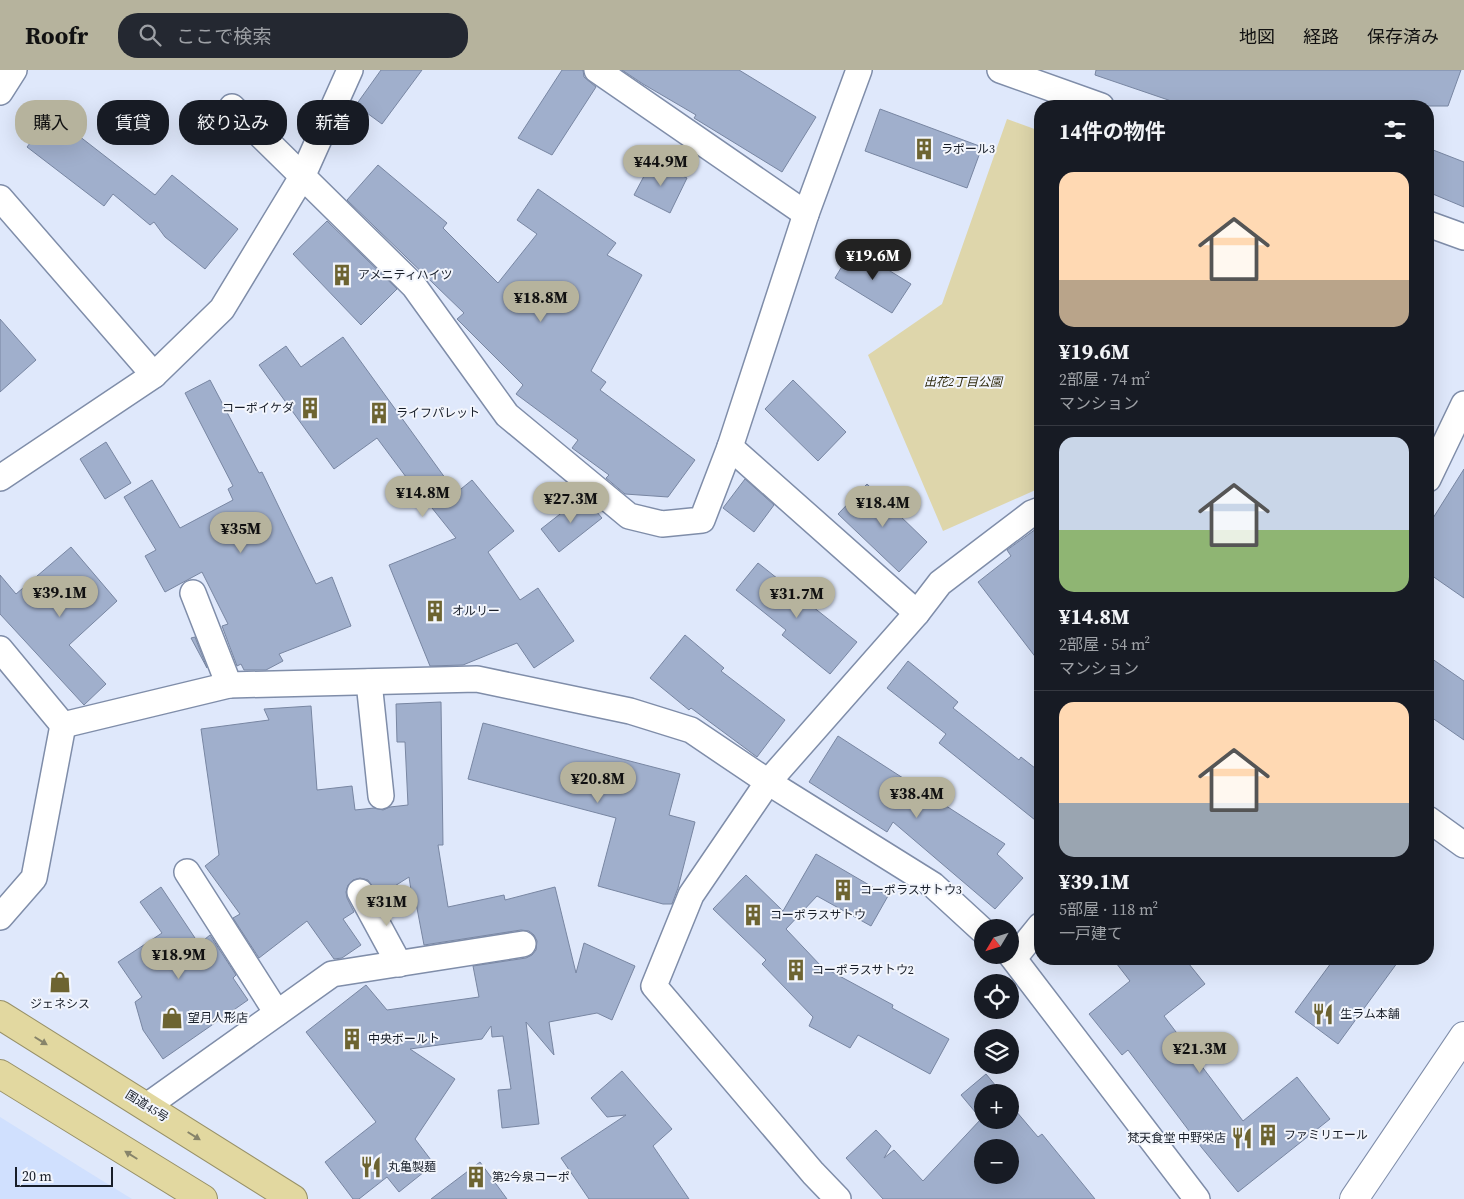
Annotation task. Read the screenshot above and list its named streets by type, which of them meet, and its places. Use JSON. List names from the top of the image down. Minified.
{"streets":{"highway":["国道45号"]},"parks":["出花2丁目公園"],"places":{"building":["ラポール3","アメニティハイツ","コーポイケダ","ライフパレット","オルリー","コーポラスサトウ3","コーポラスサトウ","コーポラスサトウ2","中央ボールト","ファミリエール","第2今泉コーポ"],"shop":["ジェネシス","望月人形店"],"restaurant":["生ラム本舗","梵天食堂 中野栄店","丸亀製麺"]},"scale_bar":"20 m","north":"bottom left","page":{"header":"Roofr","search":"ここで検索","nav":["地図","経路","保存済み"],"chip":["購入","賃貸","絞り込み","新着"],"heading":"14件の物件","price":["¥44.9M","¥19.6M","¥18.8M","¥14.8M","¥27.3M","¥18.4M","¥35M","¥39.1M","¥31.7M","¥20.8M","¥38.4M","¥31M","¥18.9M","¥21.3M"],"list":[{"name":"¥19.6M","note":"2部屋 · 74 m² · マンション"},{"name":"¥14.8M","note":"2部屋 · 54 m² · マンション"},{"name":"¥39.1M","note":"5部屋 · 118 m² · 一戸建て"}],"map_buttons":["+","−"],"scale":"20 m"}}
